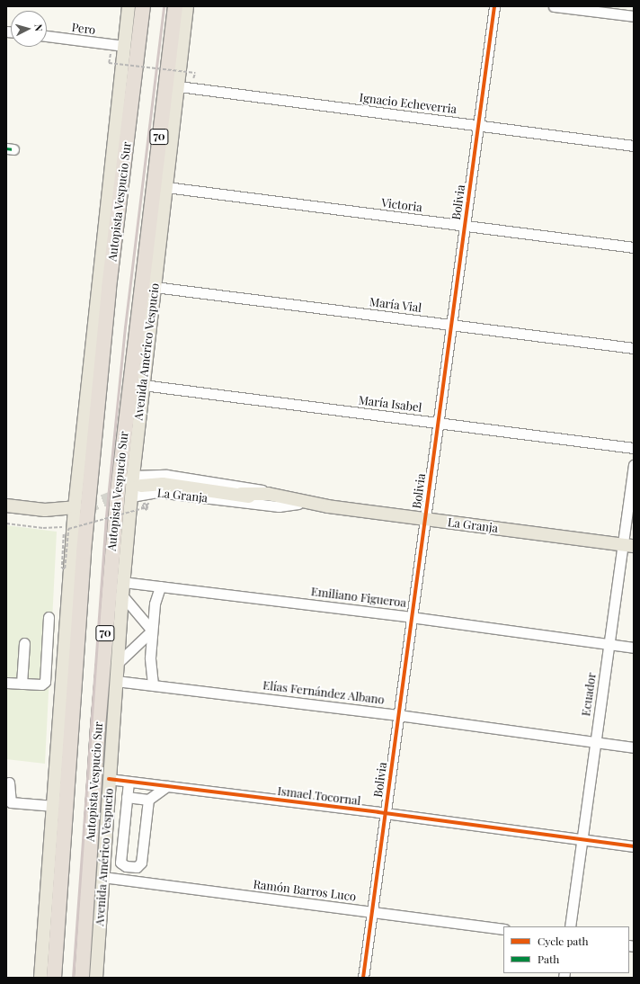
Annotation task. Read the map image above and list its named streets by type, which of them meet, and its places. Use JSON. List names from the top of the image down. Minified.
{"streets":{"highway":["70","Autopista Vespucio Sur"],"main road":["Avenida Américo Vespucio","La Granja"],"street":["Pero","Ignacio Echeverria","Bolivia","Victoria","María Vial","María Isabel","Emiliano Figueroa","Elías Fernández Albano","Ecuador","Ismael Tocornal","Ramón Barros Luco"]},"crossings":[["Ignacio Echeverria","Bolivia"],["Ignacio Echeverria","Avenida Américo Vespucio"],["Bolivia","Victoria"],["Bolivia","María Vial"],["Bolivia","María Isabel"],["Bolivia","La Granja"],["Bolivia","Emiliano Figueroa"],["Bolivia","Elías Fernández Albano"],["Bolivia","Ismael Tocornal"],["Bolivia","Ramón Barros Luco"],["Victoria","Avenida Américo Vespucio"],["María Vial","Avenida Américo Vespucio"],["Avenida Américo Vespucio","María Isabel"],["Avenida Américo Vespucio","La Granja"],["Avenida Américo Vespucio","Emiliano Figueroa"],["Avenida Américo Vespucio","Elías Fernández Albano"],["Avenida Américo Vespucio","Ismael Tocornal"],["Avenida Américo Vespucio","Ramón Barros Luco"],["La Granja","Ecuador"],["Emiliano Figueroa","Ecuador"],["Elías Fernández Albano","Ecuador"],["Ecuador","Ismael Tocornal"]],"legend":["Cycle path","Path"],"north":"right"}
